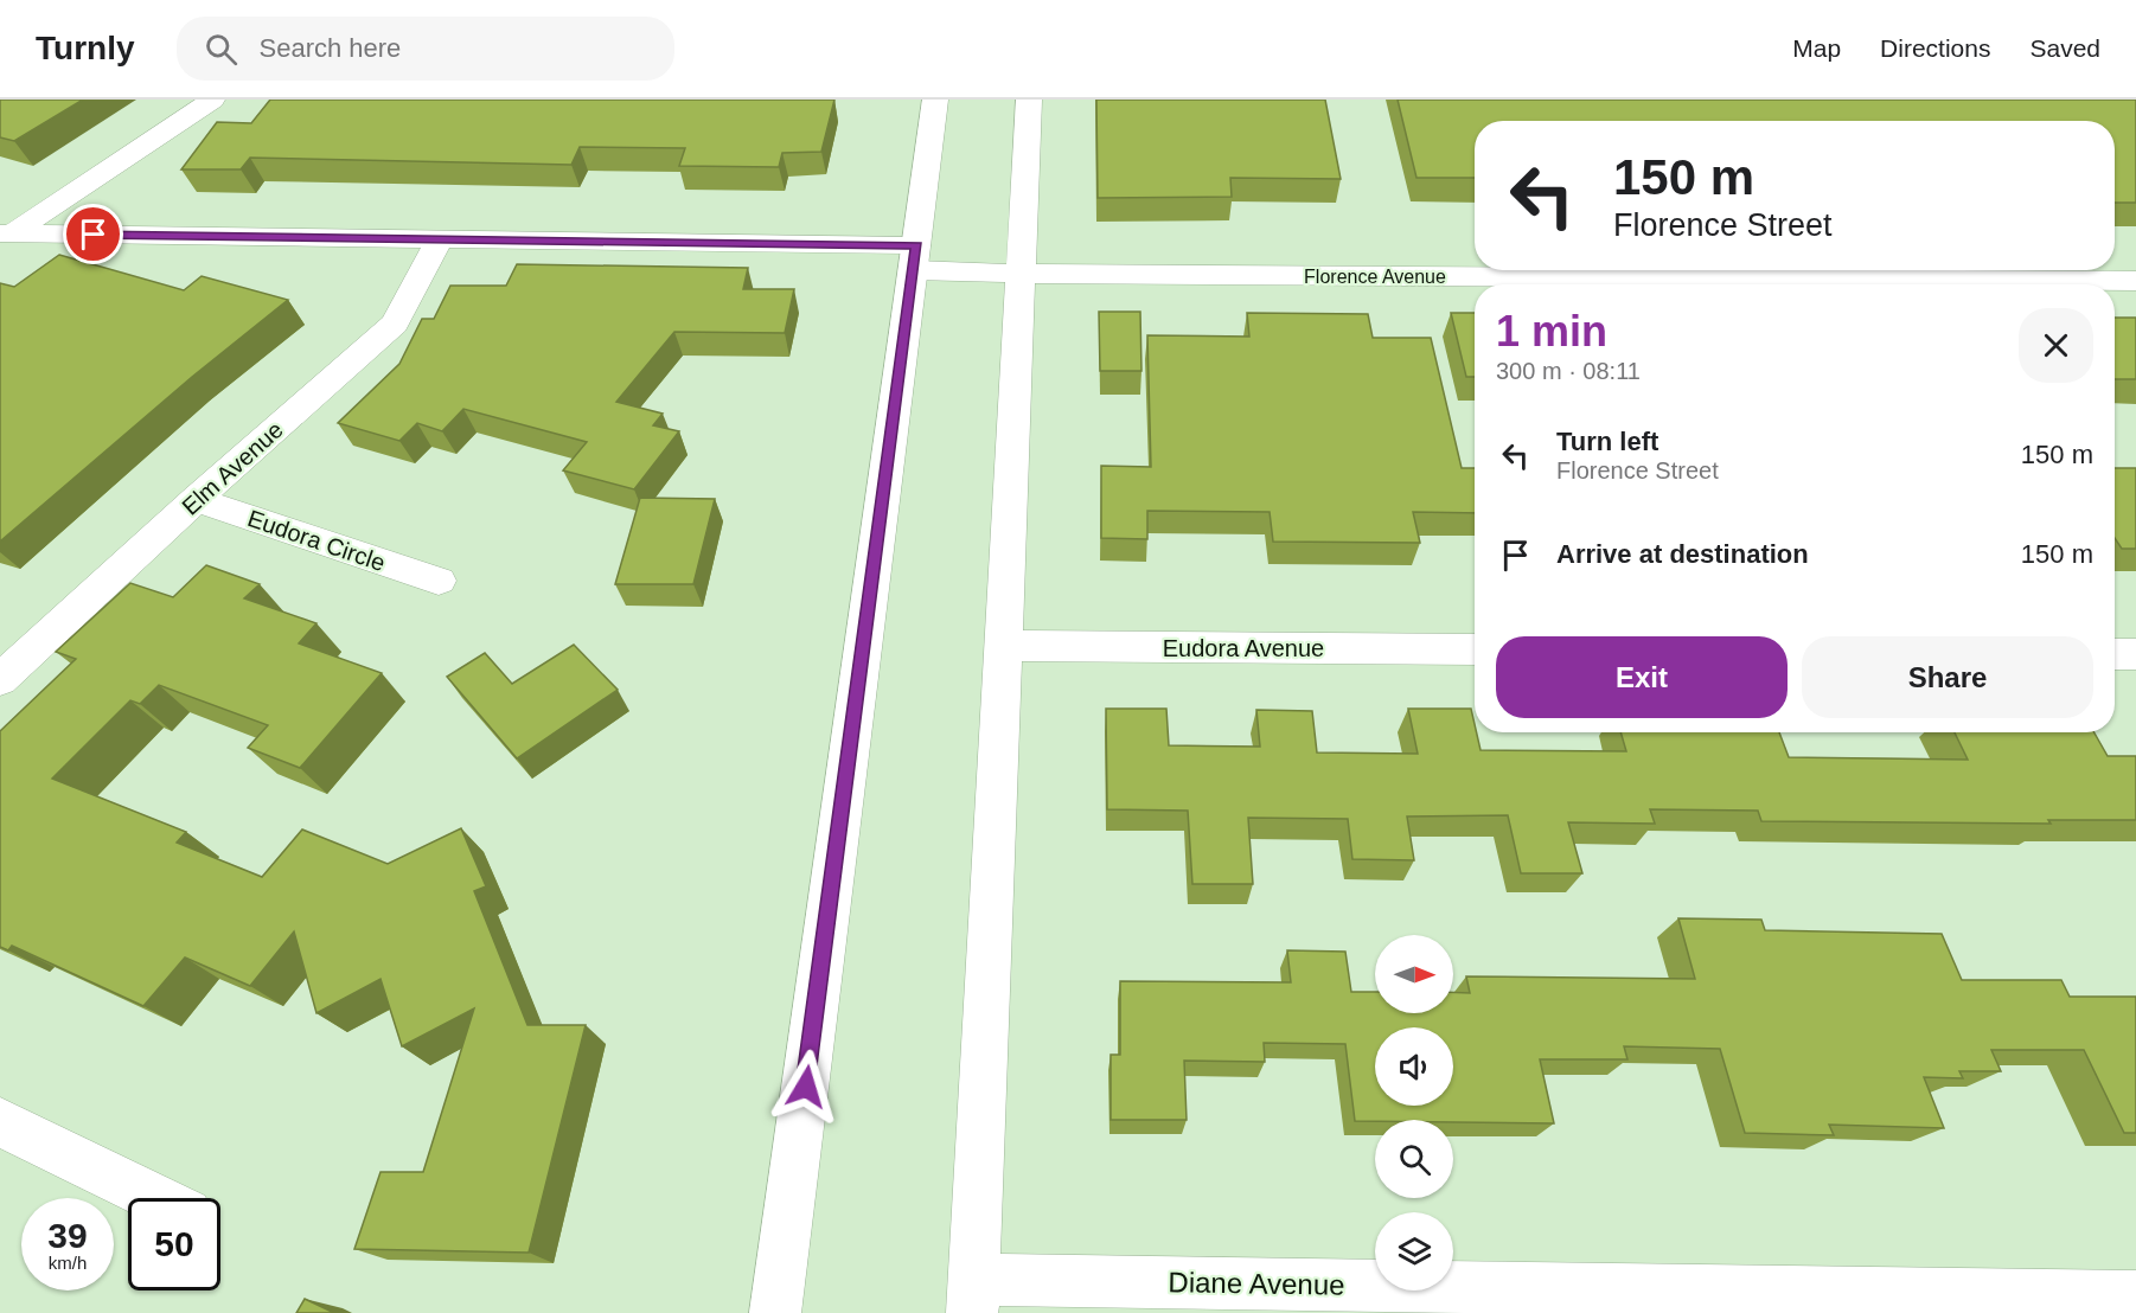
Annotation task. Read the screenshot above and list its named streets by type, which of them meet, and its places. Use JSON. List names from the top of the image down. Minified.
{"streets":{"street":["Florence Avenue","Elm Avenue","Eudora Circle","Eudora Avenue","Diane Avenue"]},"crossings":[["Florence Avenue","Elm Avenue"],["Elm Avenue","Eudora Circle"]],"north":"right","page":{"header":"Turnly","search":"Search here","nav":["Map","Directions","Saved"],"turn":["150 m","Florence Street"],"heading":["1 min","300 m · 08:11"],"list":[{"name":"Turn left","note":"Florence Street","value":"150 m"},{"name":"Arrive at destination","value":"150 m"}],"buttons":["Exit","Share"],"speed":"39 km/h","limit":"50"}}
